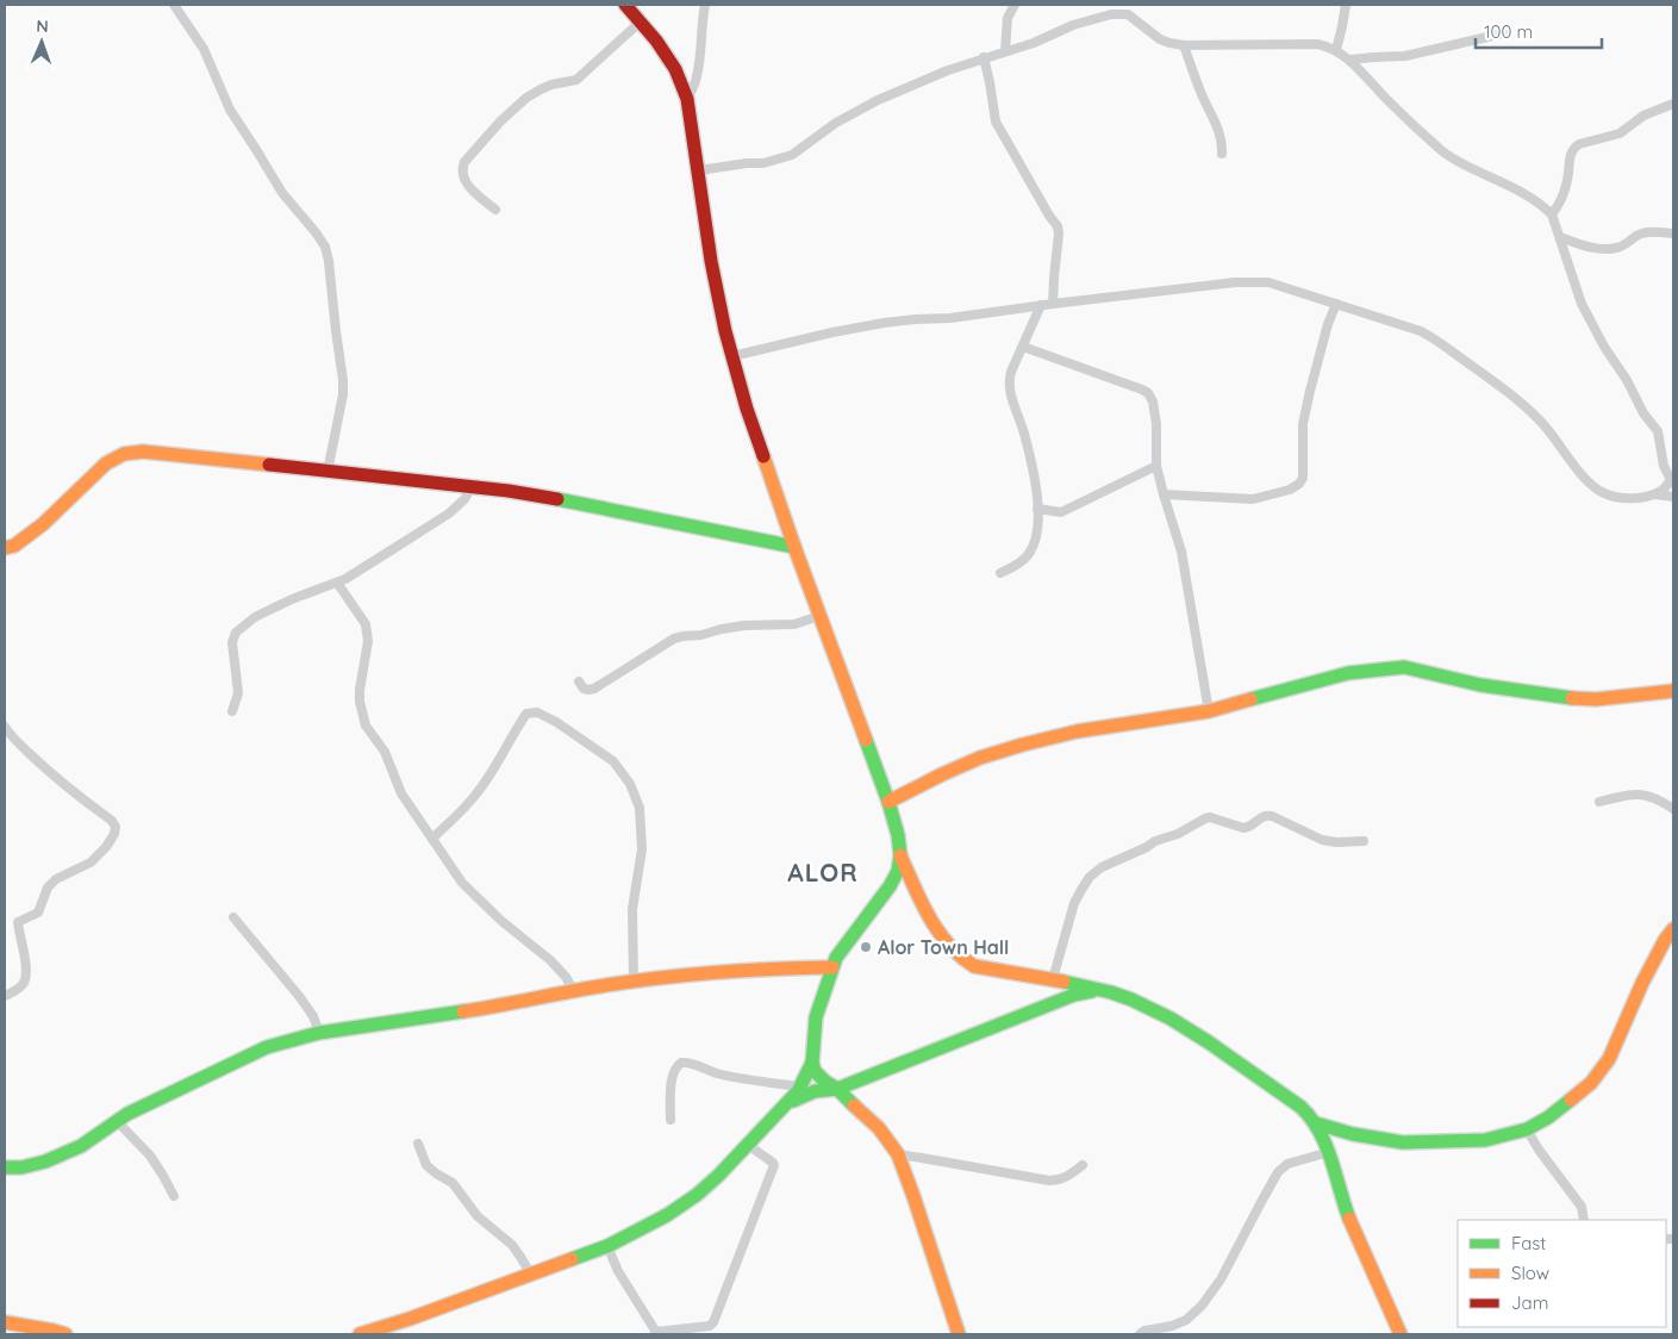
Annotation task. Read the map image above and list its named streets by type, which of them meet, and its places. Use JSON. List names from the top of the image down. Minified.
{"districts":["ALOR"],"places":["Alor Town Hall"],"legend":["Fast","Slow","Jam"],"scale_bar":"100 m","north":"top"}
